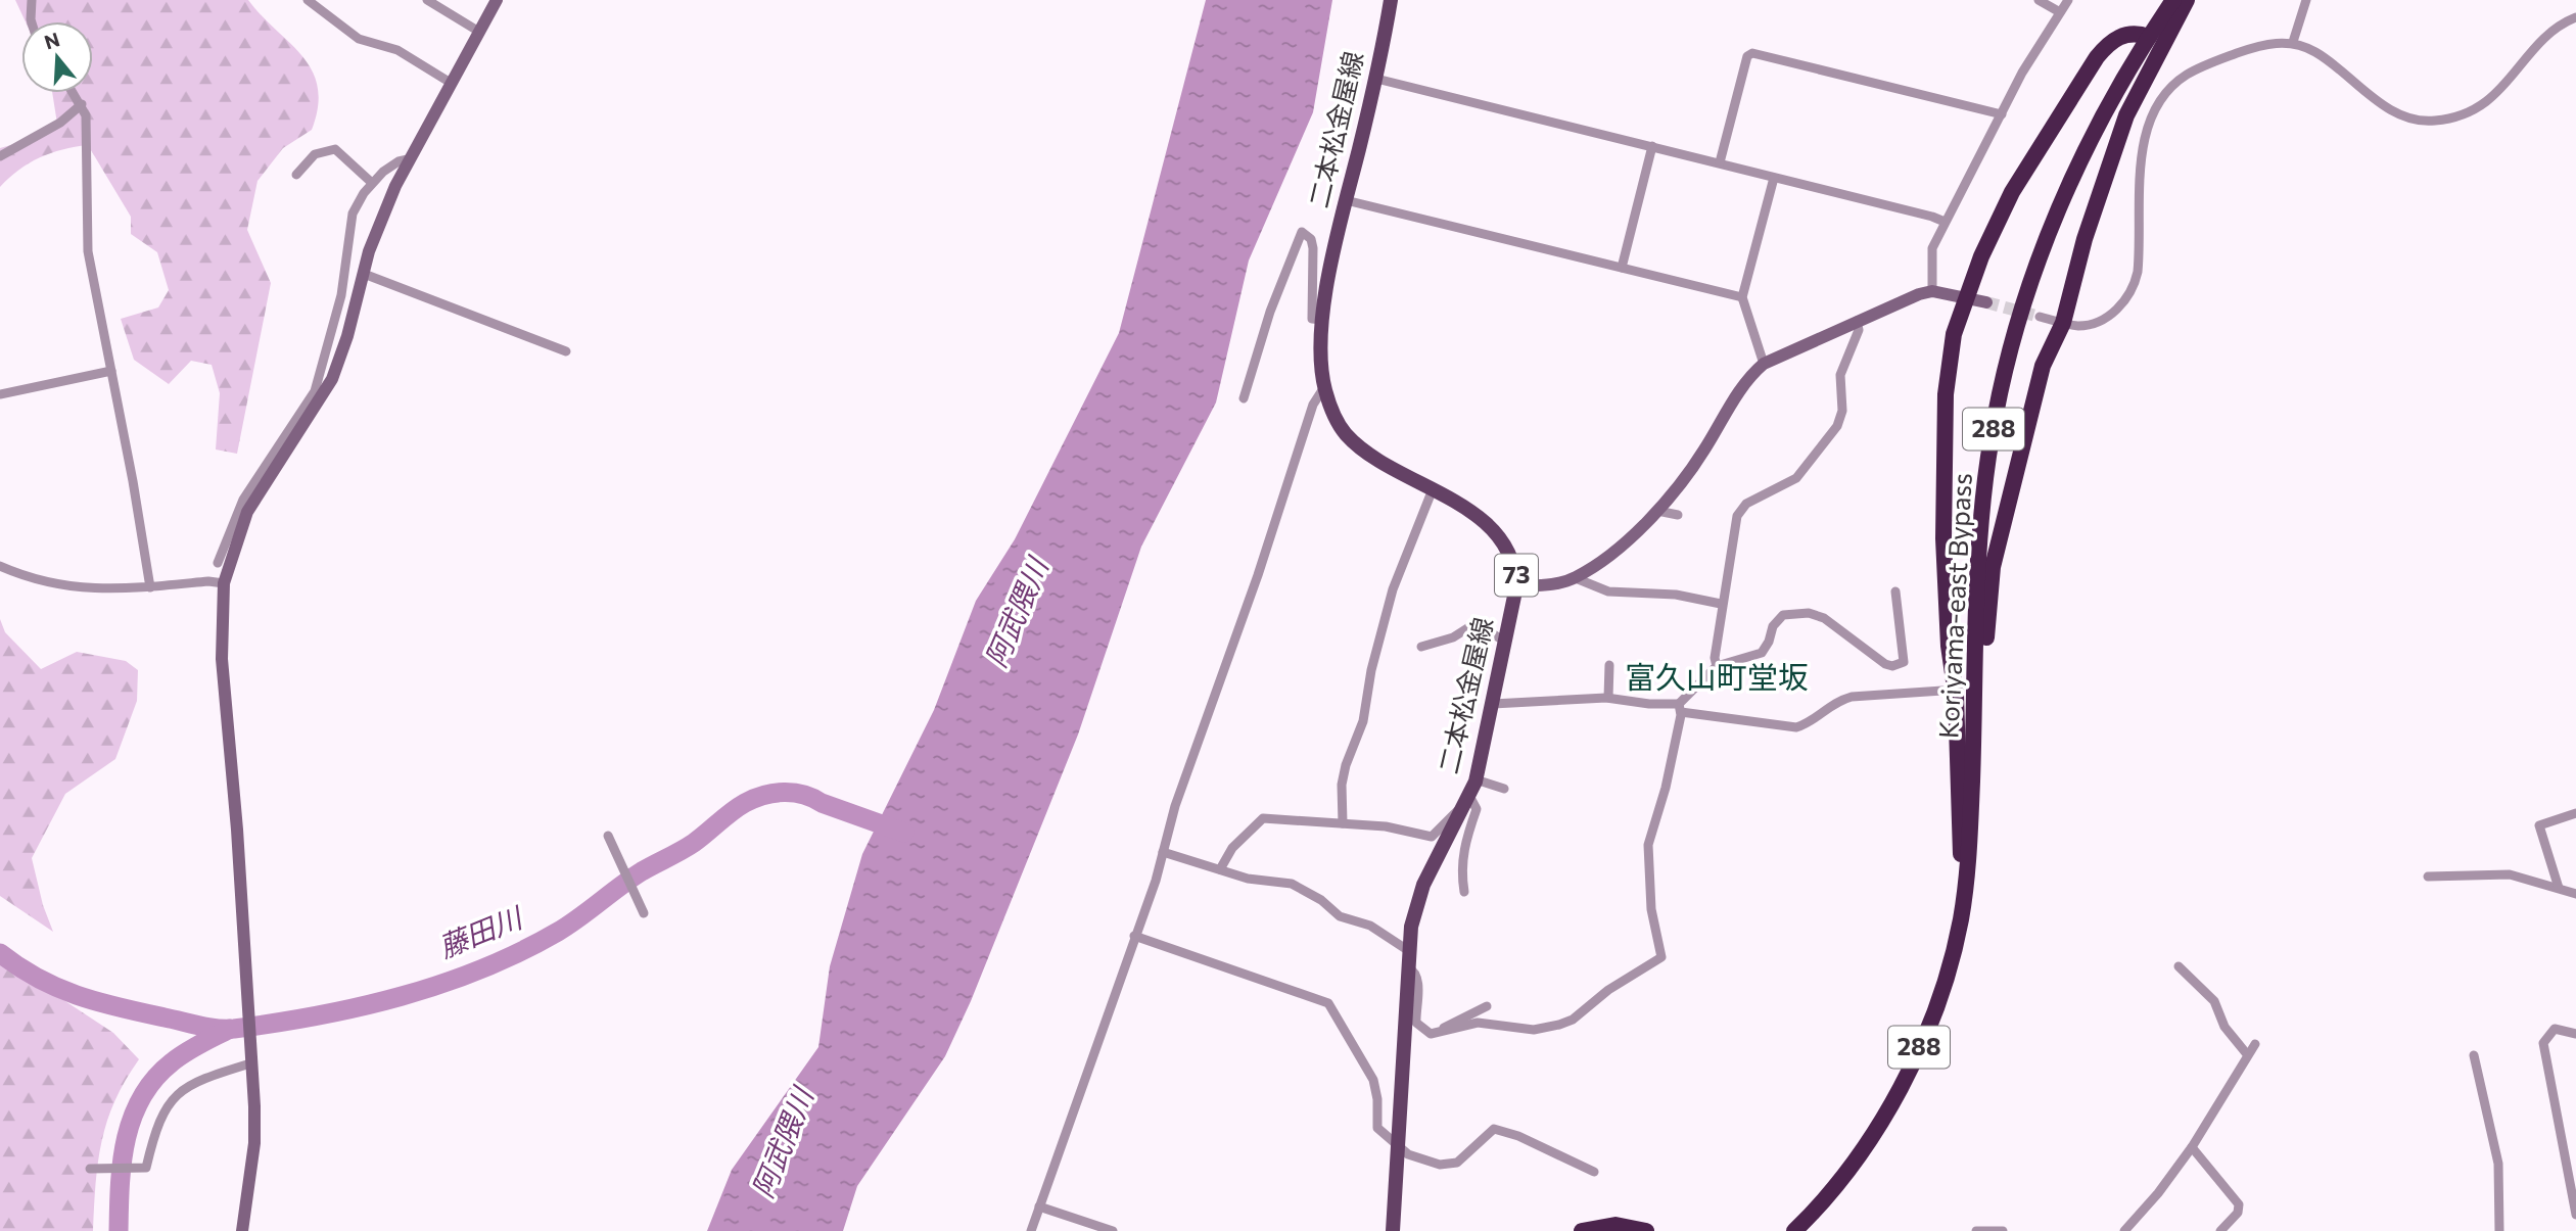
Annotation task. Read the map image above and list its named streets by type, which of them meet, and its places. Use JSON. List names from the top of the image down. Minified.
{"streets":{"highway":["288","Koriyama-east Bypass"],"main road":["二本松金屋線","73"]},"districts":["富久山町堂坂"],"water":["阿武隈川","藤田川"],"north":"top"}
